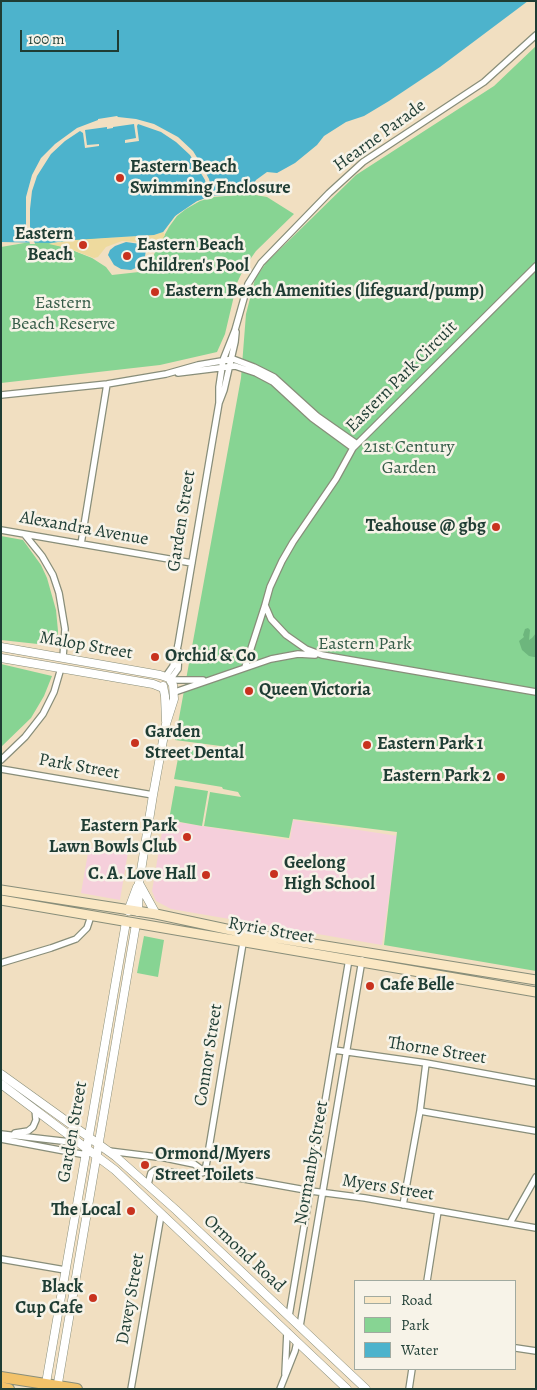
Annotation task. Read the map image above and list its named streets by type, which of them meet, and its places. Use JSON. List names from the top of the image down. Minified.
{"streets":{"main road":["Garden Street","Ryrie Street"],"street":["Hearne Parade","Eastern Park Circuit","Alexandra Avenue","Malop Street","Park Street","Thorne Street","Connor Street","Normanby Street","Myers Street","Ormond Road","Davey Street"]},"crossings":[["Hearne Parade","Garden Street"],["Garden Street","Alexandra Avenue"],["Garden Street","Malop Street"],["Garden Street","Park Street"],["Garden Street","Ryrie Street"],["Garden Street","Myers Street"],["Garden Street","Ormond Road"],["Ryrie Street","Connor Street"],["Ryrie Street","Normanby Street"],["Thorne Street","Normanby Street"],["Connor Street","Myers Street"],["Normanby Street","Myers Street"],["Normanby Street","Ormond Road"],["Myers Street","Ormond Road"],["Ormond Road","Davey Street"]],"parks":["Eastern Beach Reserve","21st Century Garden","Eastern Park"],"places":["Eastern Beach Swimming Enclosure","Eastern Beach","Eastern Beach Children's Pool","Eastern Beach Amenities (lifeguard/pump)","Teahouse @ gbg","Orchid & Co","Queen Victoria","Garden Street Dental","Eastern Park 1","Eastern Park 2","Eastern Park Lawn Bowls Club","Geelong High School","C. A. Love Hall","Cafe Belle","Ormond/Myers Street Toilets","The Local","Black Cup Cafe"],"legend":["Road","Park","Water"],"scale_bar":"100 m"}
